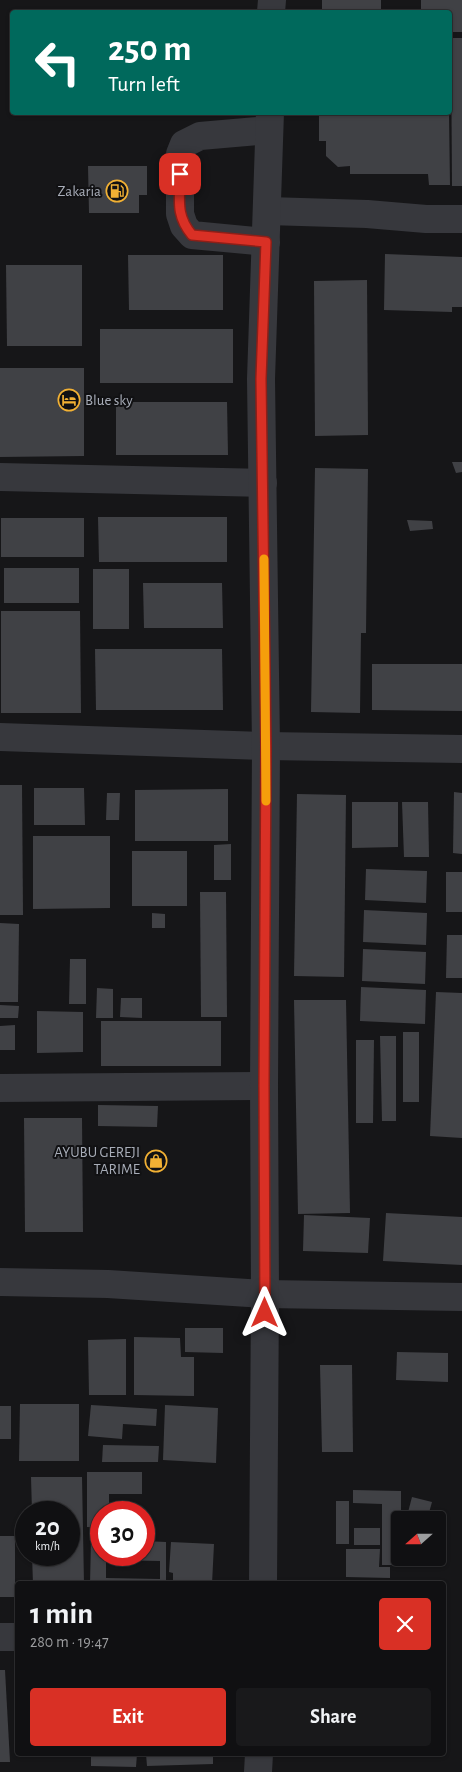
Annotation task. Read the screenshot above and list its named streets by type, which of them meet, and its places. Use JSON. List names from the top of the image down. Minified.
{"places":{"fuel station":["Zakaria"],"hotel":["Blue sky"],"shop":["AYUBU GEREJI TARIME"]},"north":"left","page":{"turn":["250 m","Turn left"],"speed":"20 km/h","limit":"30","heading":["1 min","280 m · 19:47"],"buttons":["Exit","Share"]}}
